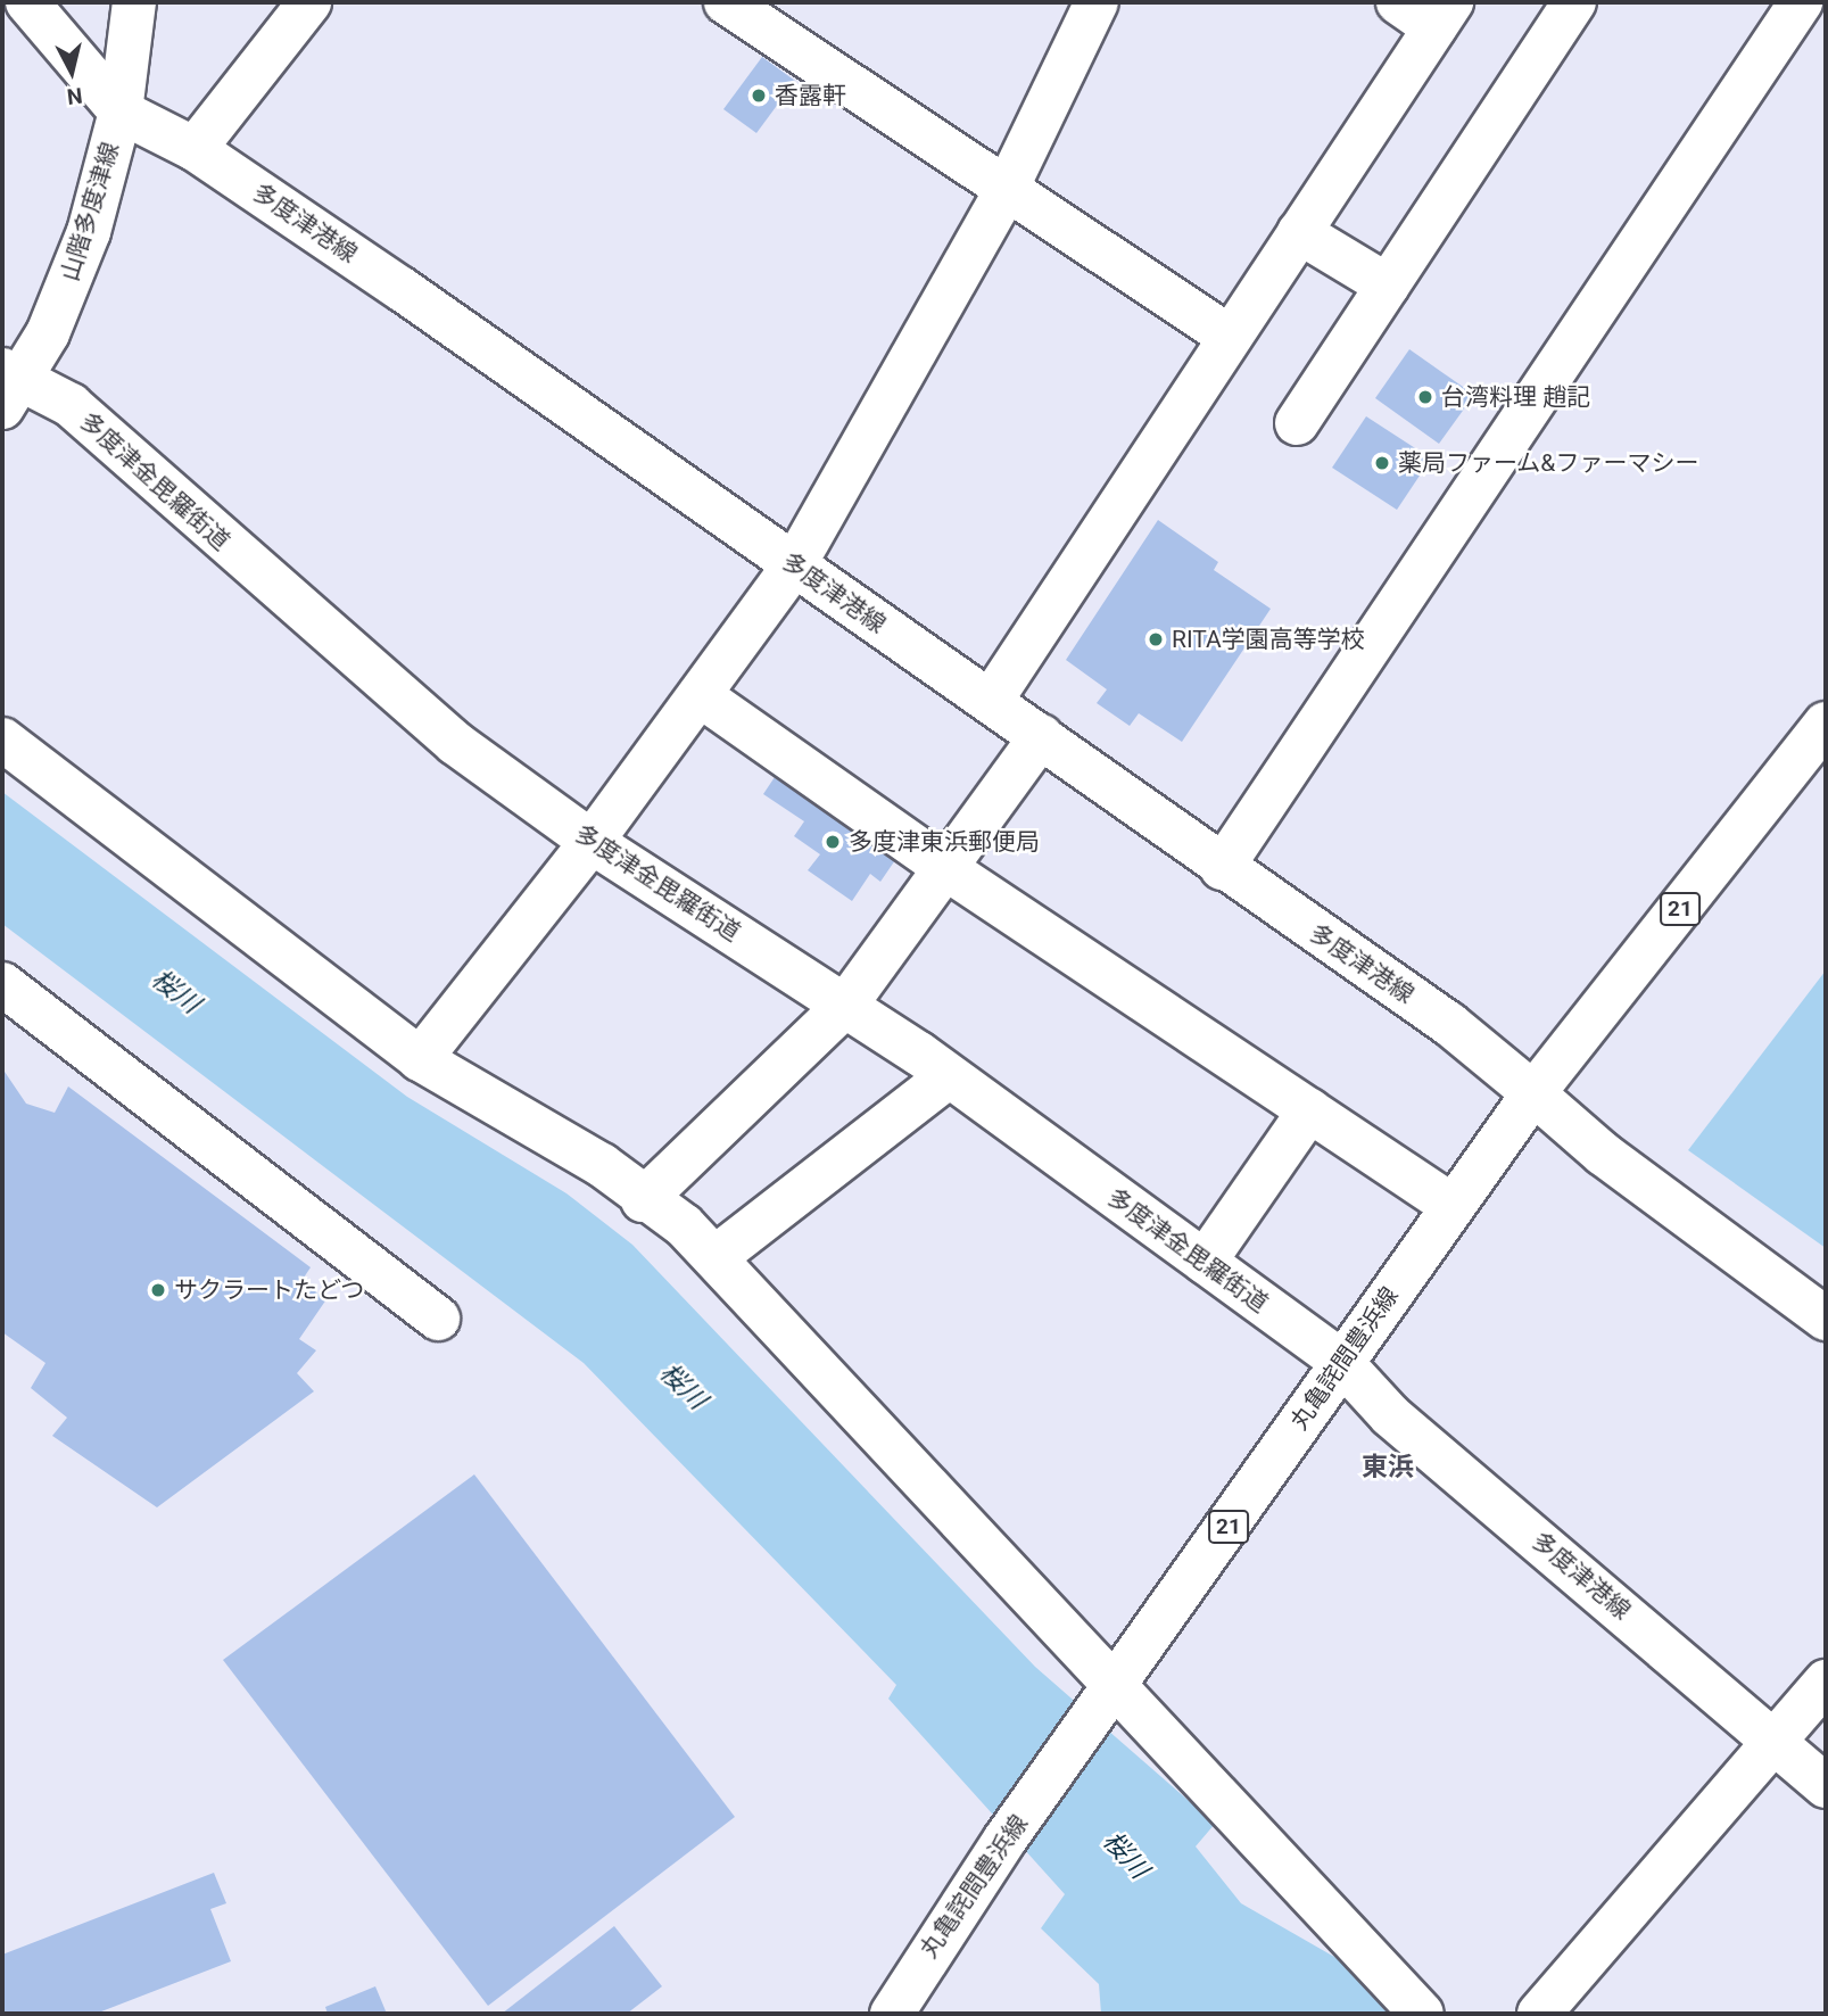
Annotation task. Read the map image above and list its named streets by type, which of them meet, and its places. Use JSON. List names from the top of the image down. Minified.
{"streets":{"street":["山階多度津線","多度津港線","多度津金毘羅街道","21","丸亀詫間豊浜線"]},"crossings":[["山階多度津線","多度津港線"],["山階多度津線","多度津金毘羅街道"],["多度津港線","多度津金毘羅街道"],["多度津港線","丸亀詫間豊浜線"],["多度津金毘羅街道","丸亀詫間豊浜線"]],"districts":["東浜"],"water":["桜川"],"places":["香露軒","台湾料理 趙記","薬局ファーム&ファーマシー","RITA学園高等学校","多度津東浜郵便局","サクラートたどつ"],"north":"bottom"}
